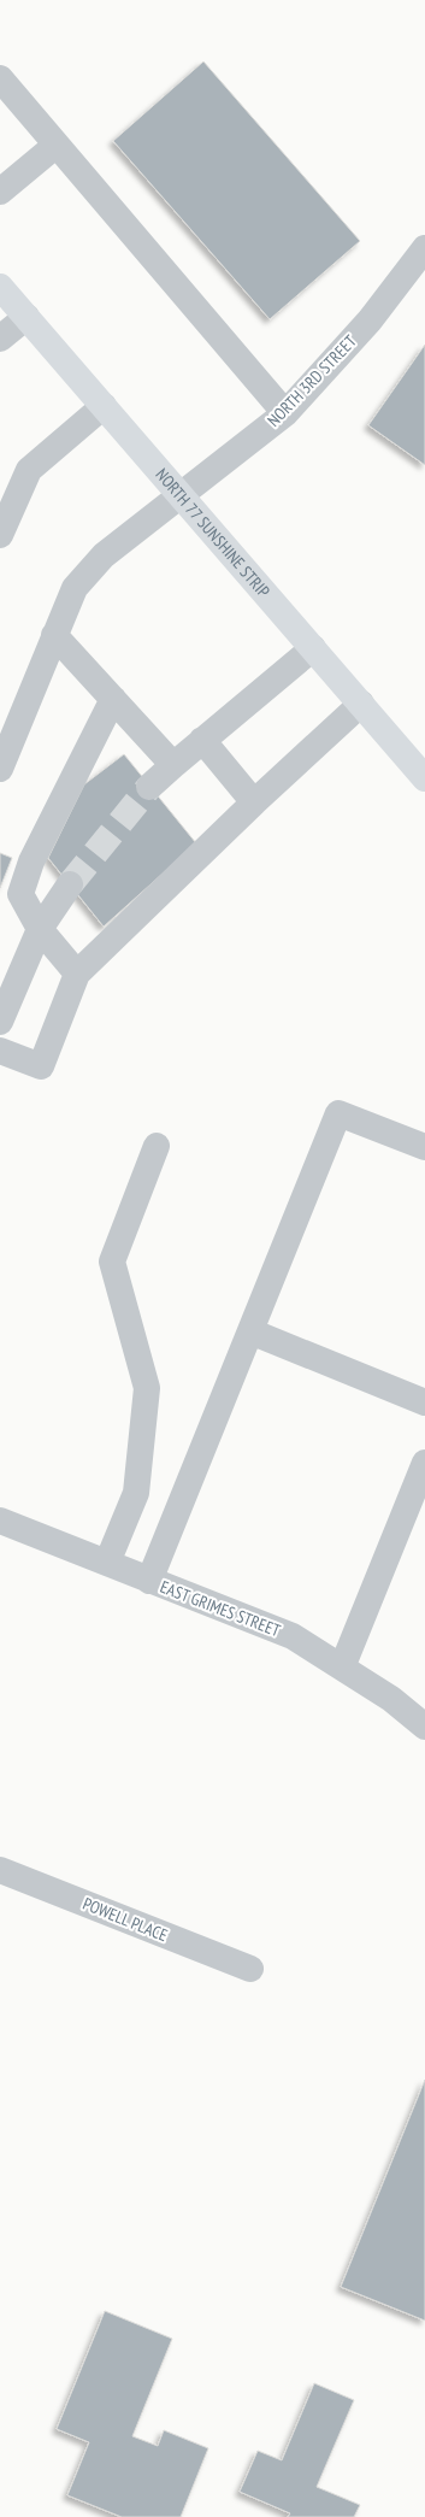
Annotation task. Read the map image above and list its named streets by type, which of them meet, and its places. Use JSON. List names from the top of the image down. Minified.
{"streets":{"main road":["NORTH 77 SUNSHINE STRIP"],"street":["NORTH 3RD STREET","EAST GRIMES STREET","POWELL PLACE"]},"crossings":[["NORTH 3RD STREET","NORTH 77 SUNSHINE STRIP"]]}
